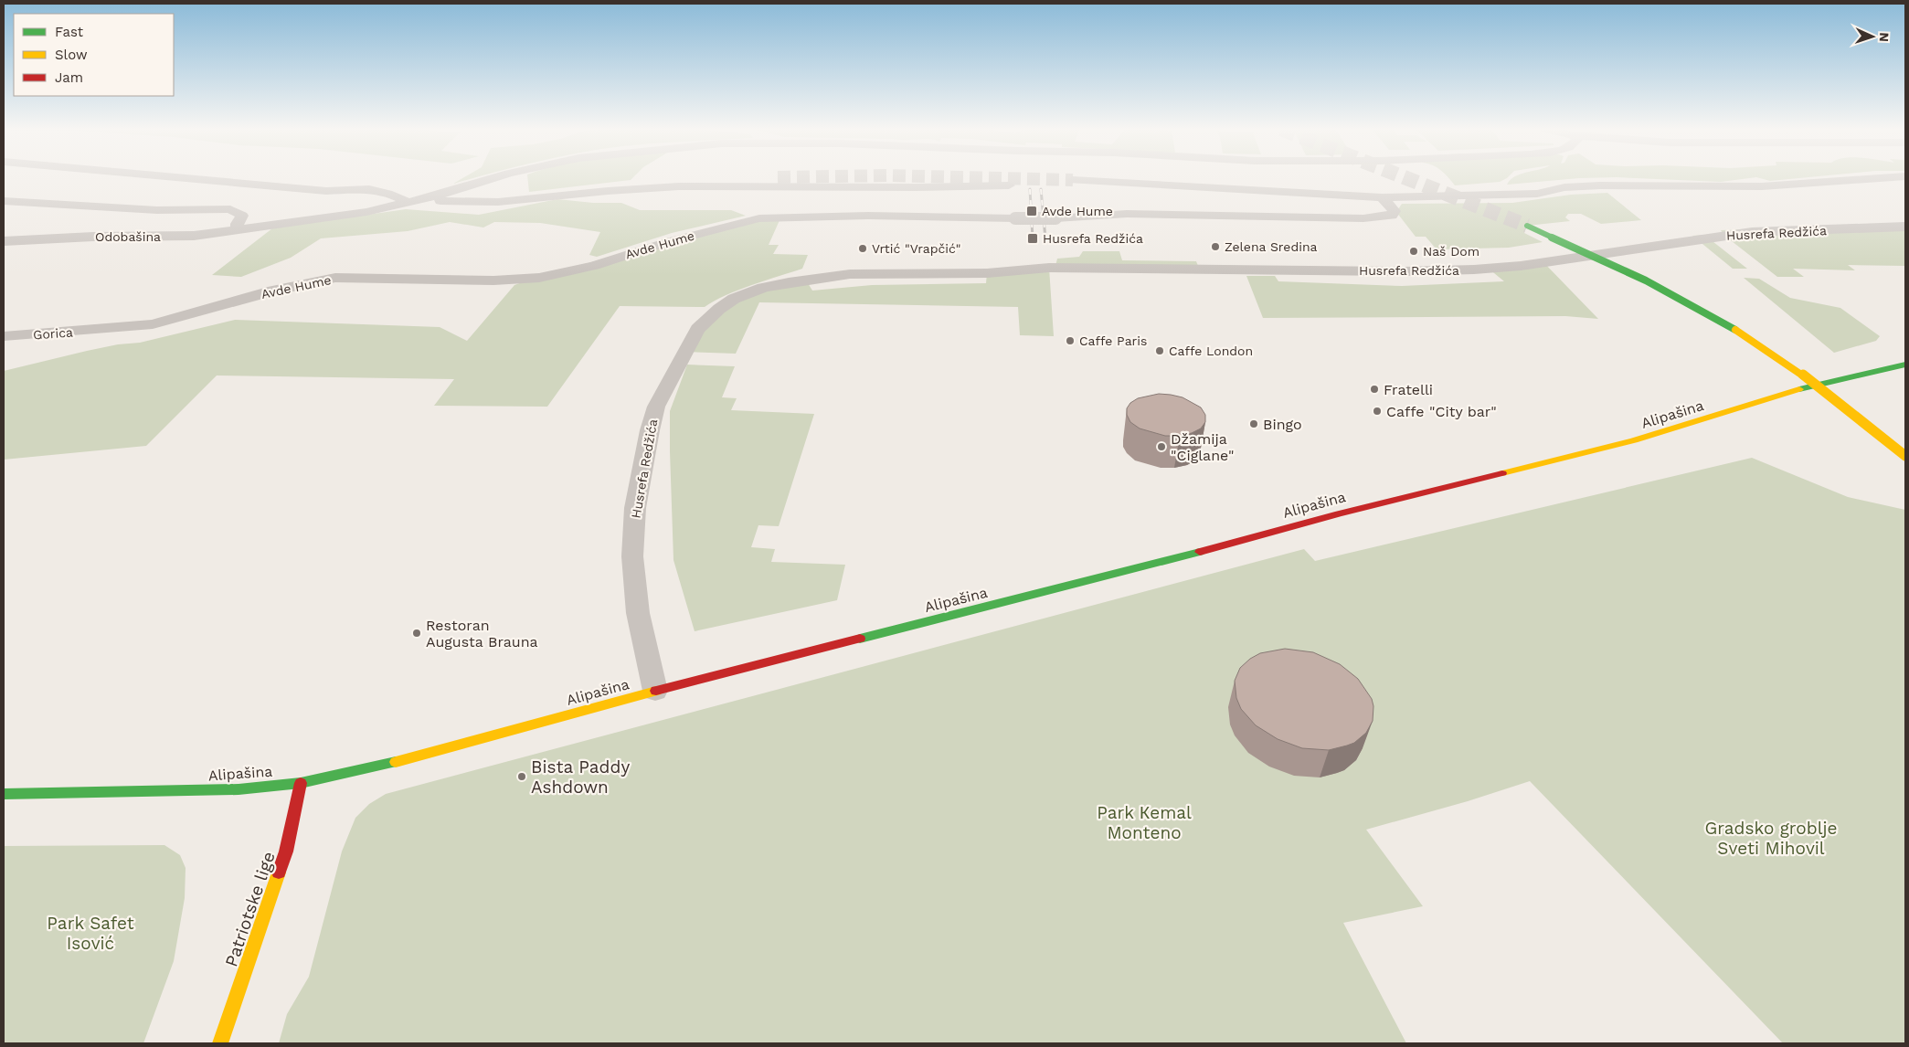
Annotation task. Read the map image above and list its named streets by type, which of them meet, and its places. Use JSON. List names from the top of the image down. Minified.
{"streets":{"main road":["Alipašina","Patriotske lige"],"street":["Husrefa Redžića","Odobašina","Avde Hume","Gorica"]},"crossings":[["Husrefa Redžića","Alipašina"],["Avde Hume","Gorica"],["Alipašina","Patriotske lige"]],"parks":["Park Кemal Monteno","Gradsko groblje Sveti Mihovil","Park Safet Isović"],"places":{"transit":["Avde Hume","Husrefa Redžića"],"other":["Zelena Sredina","Vrtić \"Vrapčić\"","Naš Dom","Caffe Paris","Caffe London","Fratelli","Caffe \"City bar\"","Bingo","Džamija \"Ciglane\"","Restoran Augusta Brauna","Bista Paddy Ashdown"]},"legend":["Fast","Slow","Jam"],"north":"right"}
